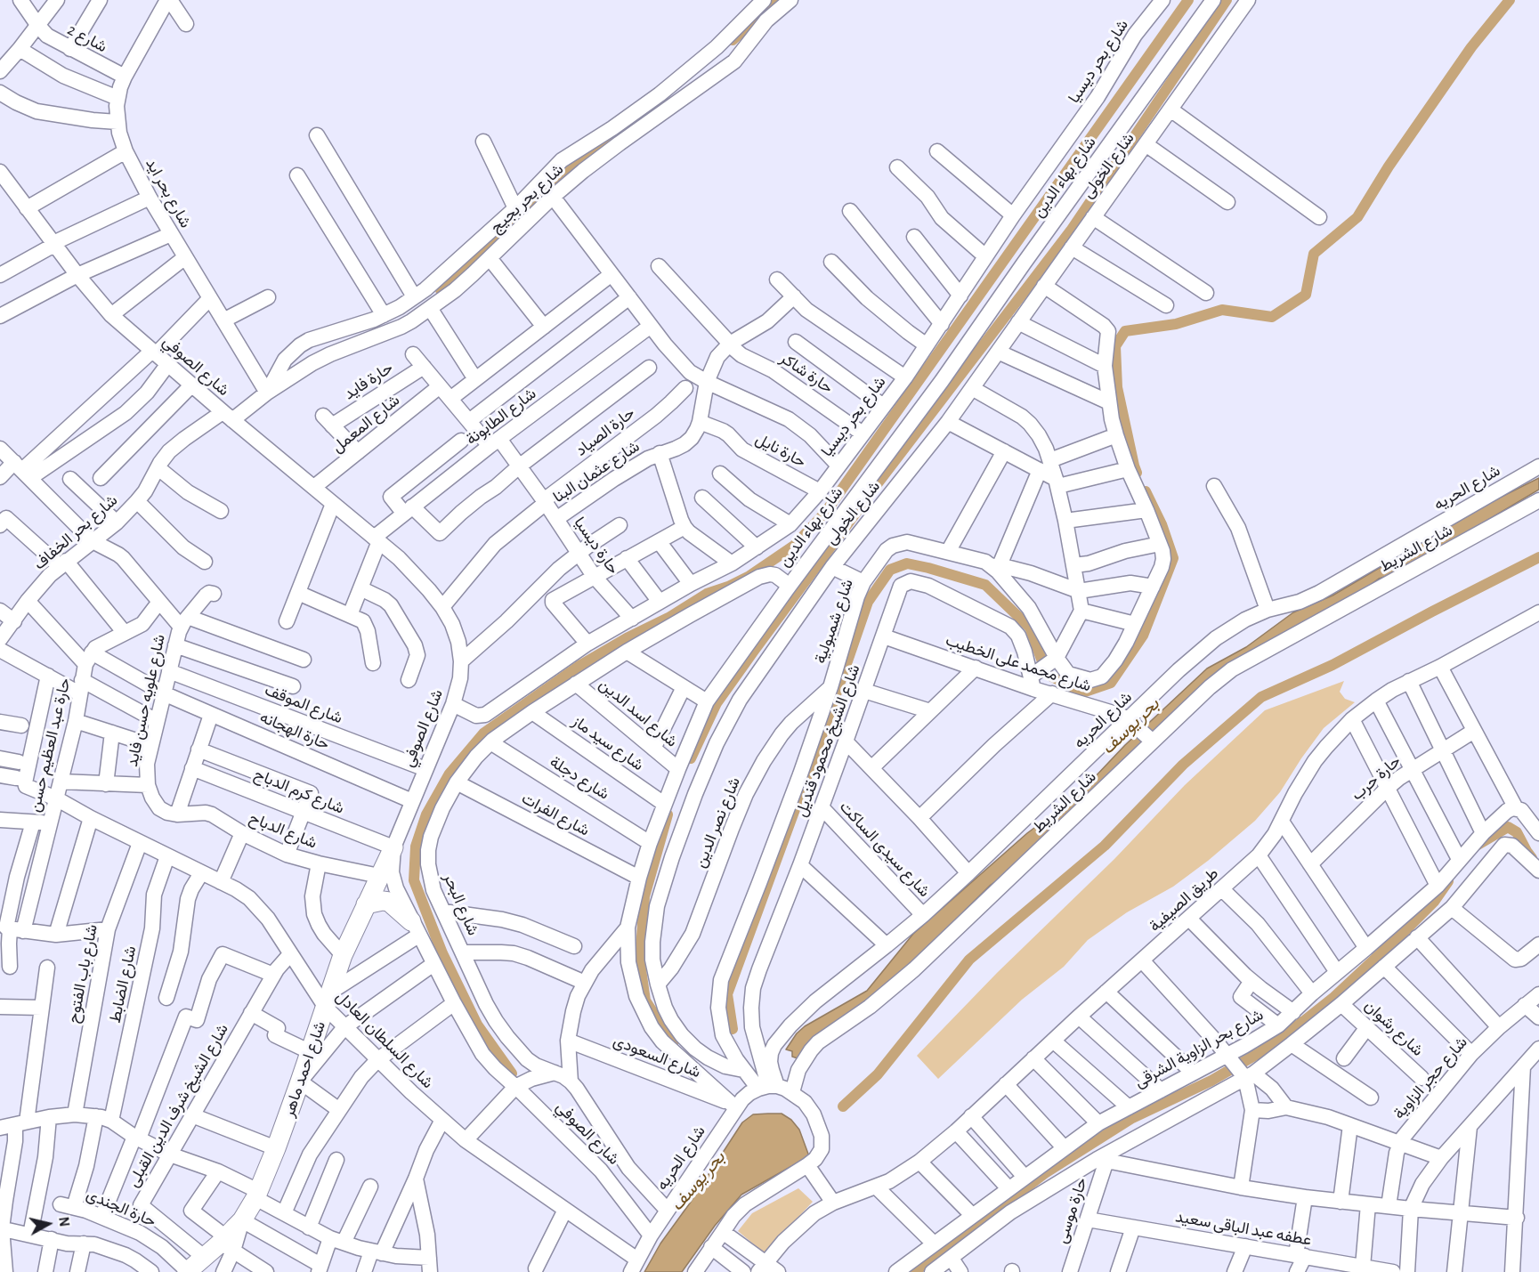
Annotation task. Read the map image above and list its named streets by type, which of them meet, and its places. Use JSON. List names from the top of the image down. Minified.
{"streets":{"main road":["شارع احمد ماهر"],"street":["شارع 2","شارع بحر ديسيا","شارع الخولى","شارع بهاء الدين","شارع بحر ايد","شارع بحر بجيج","شارع الصوفي","حارة شاكر","حارة فايد","شارع الطابونة","شارع المعمل","حارة الصياد","حارة نايل","شارع عثمان البنا","شارع الحريه","شارع بحر الخفاف","حارة ديسيا","شارع الشريط","شارع شمبولية","شارع محمد على الخطيب","شارع علويه حسن فايد","شارع الموقف","شارع اسد الدين","حارة الهجانه","شارع الشيخ محمود قنديل","شارع سيد ماز","حارة عبد العظيم حسن","شارع دجلة","حارة حرب","شارع كرم الدباح","شارع الفرات","شارع نصر الدين","شارع الدباح","شارع سيدى الساكت","طريق الصيفية","شارع البحر","شارع باب الفتوح","شارع الضابط","شارع رشوان","شارع السلطان العادل","شارع بحر الزاوية الشرقى","شارع السعودى","شارع حجر الزاوية","شارع الشيخ شرف الدين القبلى","حارة الجندى","حارة موسى","عطفه عبد الباقى سعيد"]},"crossings":[["شارع 2","شارع بحر ايد"],["شارع بحر ديسيا","شارع الصوفي"],["شارع بحر ديسيا","حارة شاكر"],["شارع بحر ديسيا","حارة نايل"],["شارع بحر ديسيا","حارة ديسيا"],["شارع الخولى","شارع شمبولية"],["شارع الخولى","شارع نصر الدين"],["شارع بهاء الدين","شارع الحريه"],["شارع بهاء الدين","شارع اسد الدين"],["شارع بهاء الدين","شارع سيد ماز"],["شارع بهاء الدين","شارع دجلة"],["شارع بهاء الدين","شارع الفرات"],["شارع بهاء الدين","شارع البحر"],["شارع بهاء الدين","شارع السعودى"],["شارع بحر ايد","شارع بحر بجيج"],["شارع بحر بجيج","شارع الصوفي"],["شارع بحر بجيج","شارع بحر الخفاف"],["شارع الصوفي","شارع الطابونة"],["شارع الصوفي","شارع المعمل"],["شارع الصوفي","حارة الصياد"],["شارع الصوفي","شارع الحريه"],["شارع الصوفي","شارع بحر الخفاف"],["شارع الصوفي","شارع الموقف"],["شارع الصوفي","حارة الهجانه"],["شارع الصوفي","شارع كرم الدباح"],["شارع الصوفي","شارع احمد ماهر"],["حارة شاكر","شارع عثمان البنا"],["حارة فايد","شارع المعمل"],["حارة فايد","حارة ديسيا"],["شارع الطابونة","حارة ديسيا"],["شارع المعمل","حارة ديسيا"],["حارة الصياد","حارة ديسيا"],["حارة نايل","شارع عثمان البنا"],["شارع عثمان البنا","حارة ديسيا"],["شارع الحريه","شارع شمبولية"],["شارع الحريه","شارع محمد على الخطيب"],["شارع الحريه","شارع الشيخ محمود قنديل"],["شارع الحريه","شارع سيدى الساكت"],["شارع الحريه","شارع البحر"],["شارع الحريه","شارع السلطان العادل"],["شارع الحريه","شارع السعودى"],["شارع بحر الخفاف","حارة الهجانه"],["شارع الشريط","شارع محمد على الخطيب"],["شارع شمبولية","شارع الشيخ محمود قنديل"],["شارع شمبولية","شارع نصر الدين"],["شارع محمد على الخطيب","شارع الشيخ محمود قنديل"],["شارع علويه حسن فايد","شارع الموقف"],["شارع علويه حسن فايد","حارة الهجانه"],["شارع علويه حسن فايد","شارع الدباح"],["شارع اسد الدين","شارع البحر"],["حارة الهجانه","حارة عبد العظيم حسن"],["شارع الشيخ محمود قنديل","شارع سيدى الساكت"],["شارع سيد ماز","شارع البحر"],["حارة عبد العظيم حسن","شارع السلطان العادل"],["شارع دجلة","شارع البحر"],["شارع كرم الدباح","شارع احمد ماهر"],["شارع الفرات","شارع البحر"],["شارع الدباح","شارع احمد ماهر"],["شارع باب الفتوح","شارع السلطان العادل"],["شارع الضابط","شارع السلطان العادل"],["شارع السلطان العادل","شارع احمد ماهر"],["شارع السلطان العادل","شارع الشيخ شرف الدين القبلى"],["شارع احمد ماهر","شارع الشيخ شرف الدين القبلى"],["شارع احمد ماهر","حارة الجندى"],["حارة موسى","عطفه عبد الباقى سعيد"]],"water":["بحر يوسف"],"north":"right"}
